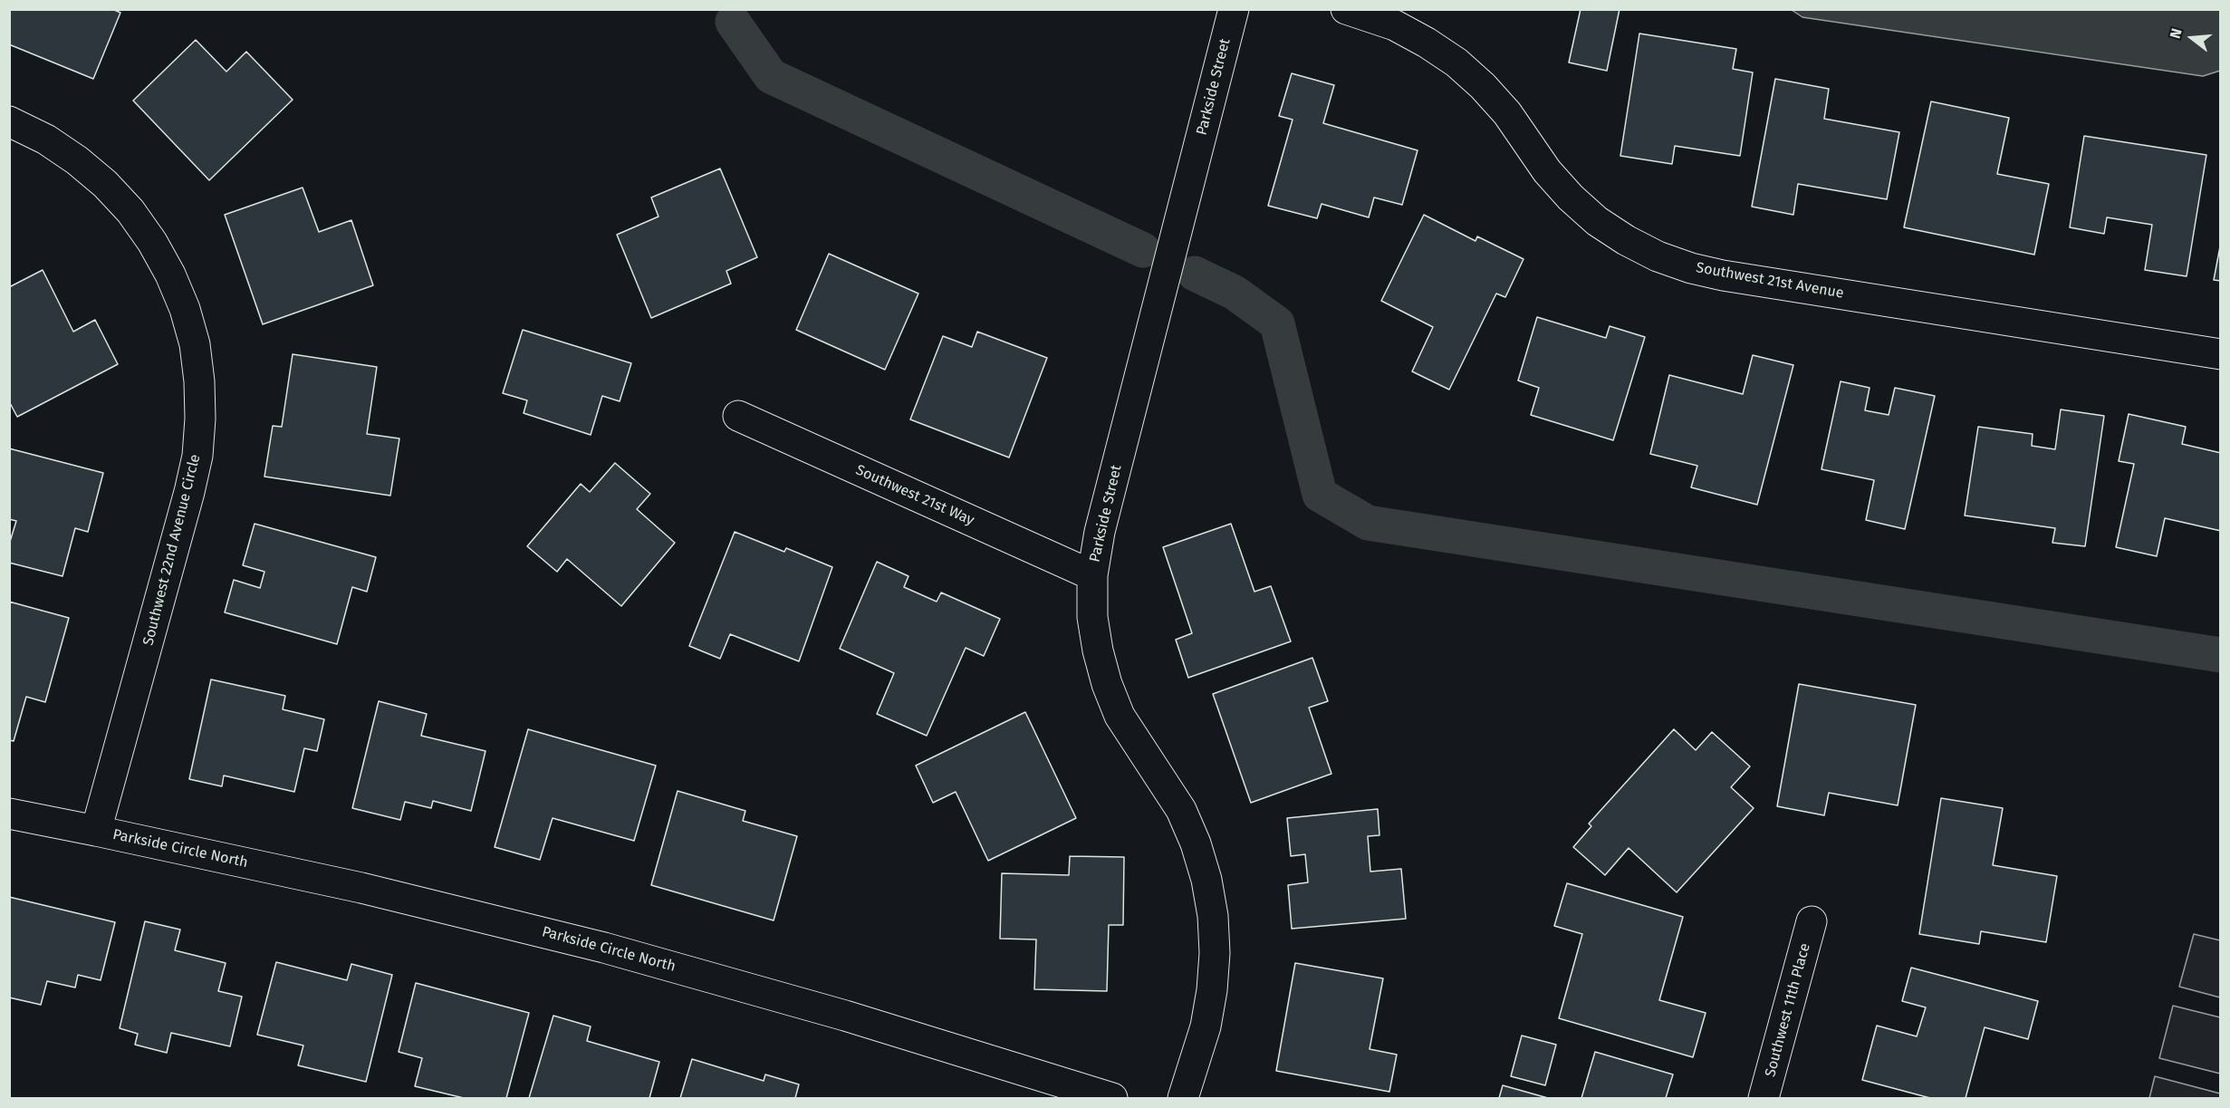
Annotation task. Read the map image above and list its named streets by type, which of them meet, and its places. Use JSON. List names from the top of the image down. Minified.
{"streets":{"street":["Parkside Street","Southwest 21st Avenue","Southwest 21st Way","Southwest 22nd Avenue Circle","Parkside Circle North","Southwest 11th Place"]},"crossings":[["Parkside Street","Southwest 21st Way"],["Southwest 22nd Avenue Circle","Parkside Circle North"]],"north":"left"}
